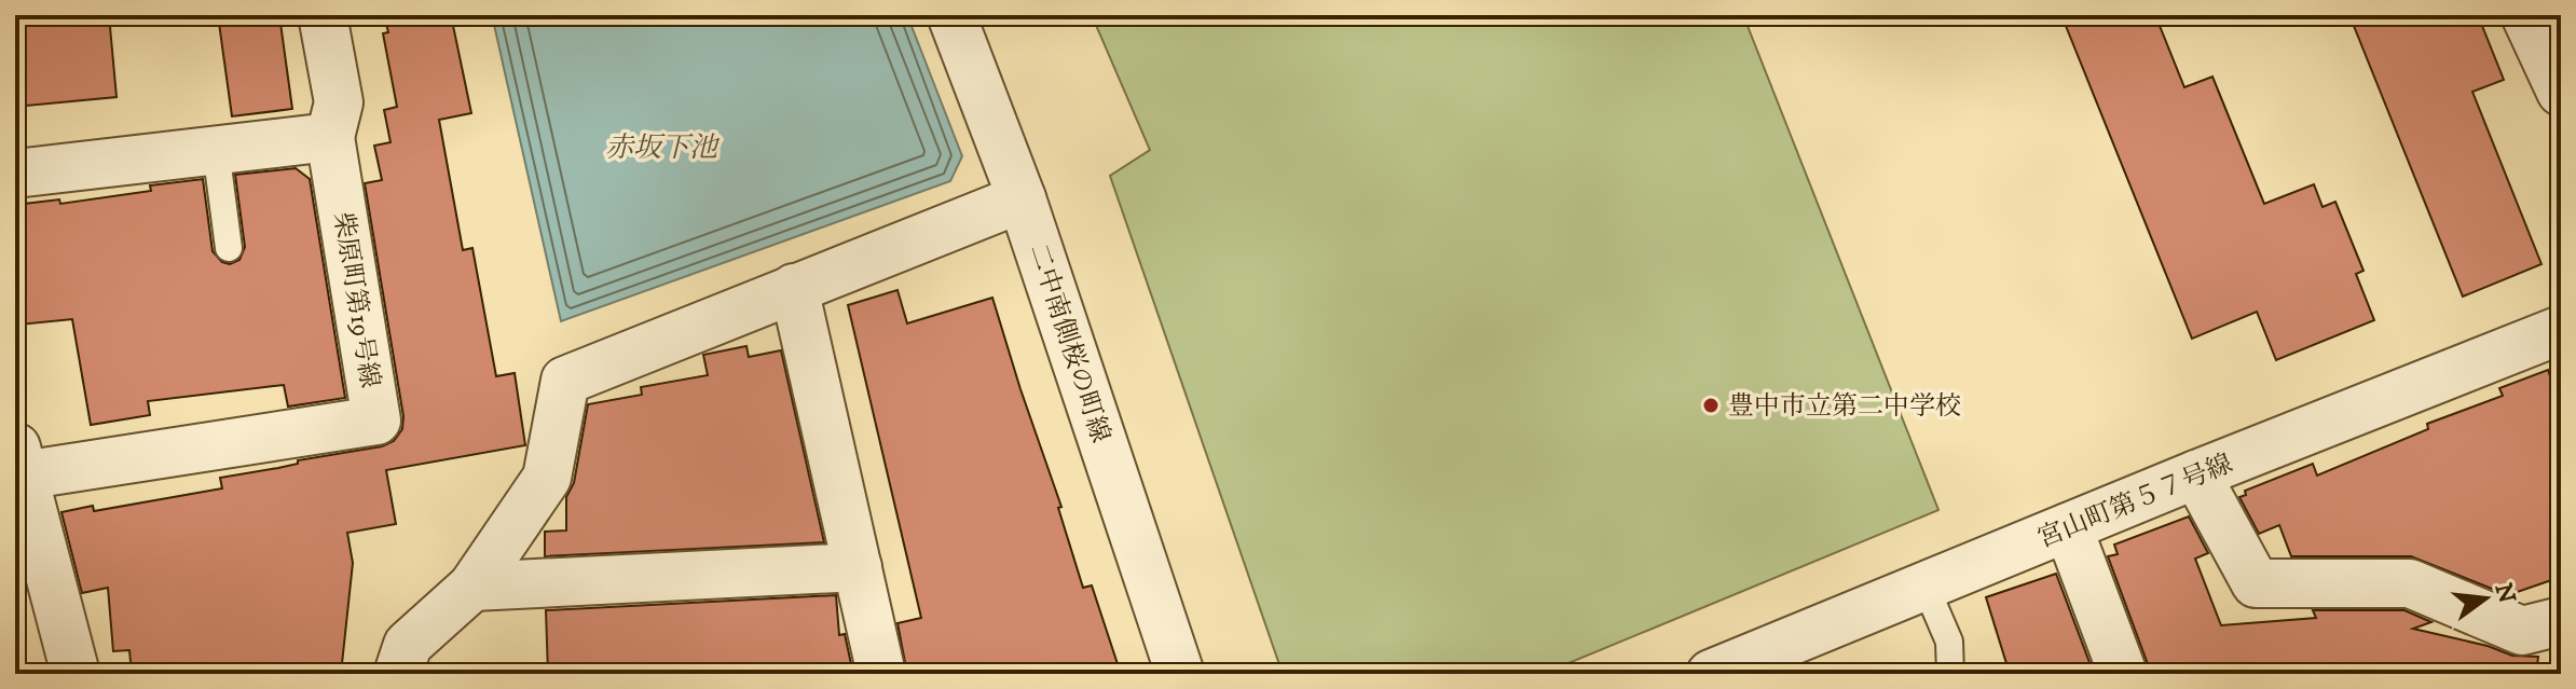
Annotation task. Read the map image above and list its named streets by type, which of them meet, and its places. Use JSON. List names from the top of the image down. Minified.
{"streets":{"street":["柴原町第19号線","二中南側桜の町線","宮山町第５７号線"]},"water":["赤坂下池"],"places":["豊中市立第二中学校"],"north":"right"}
